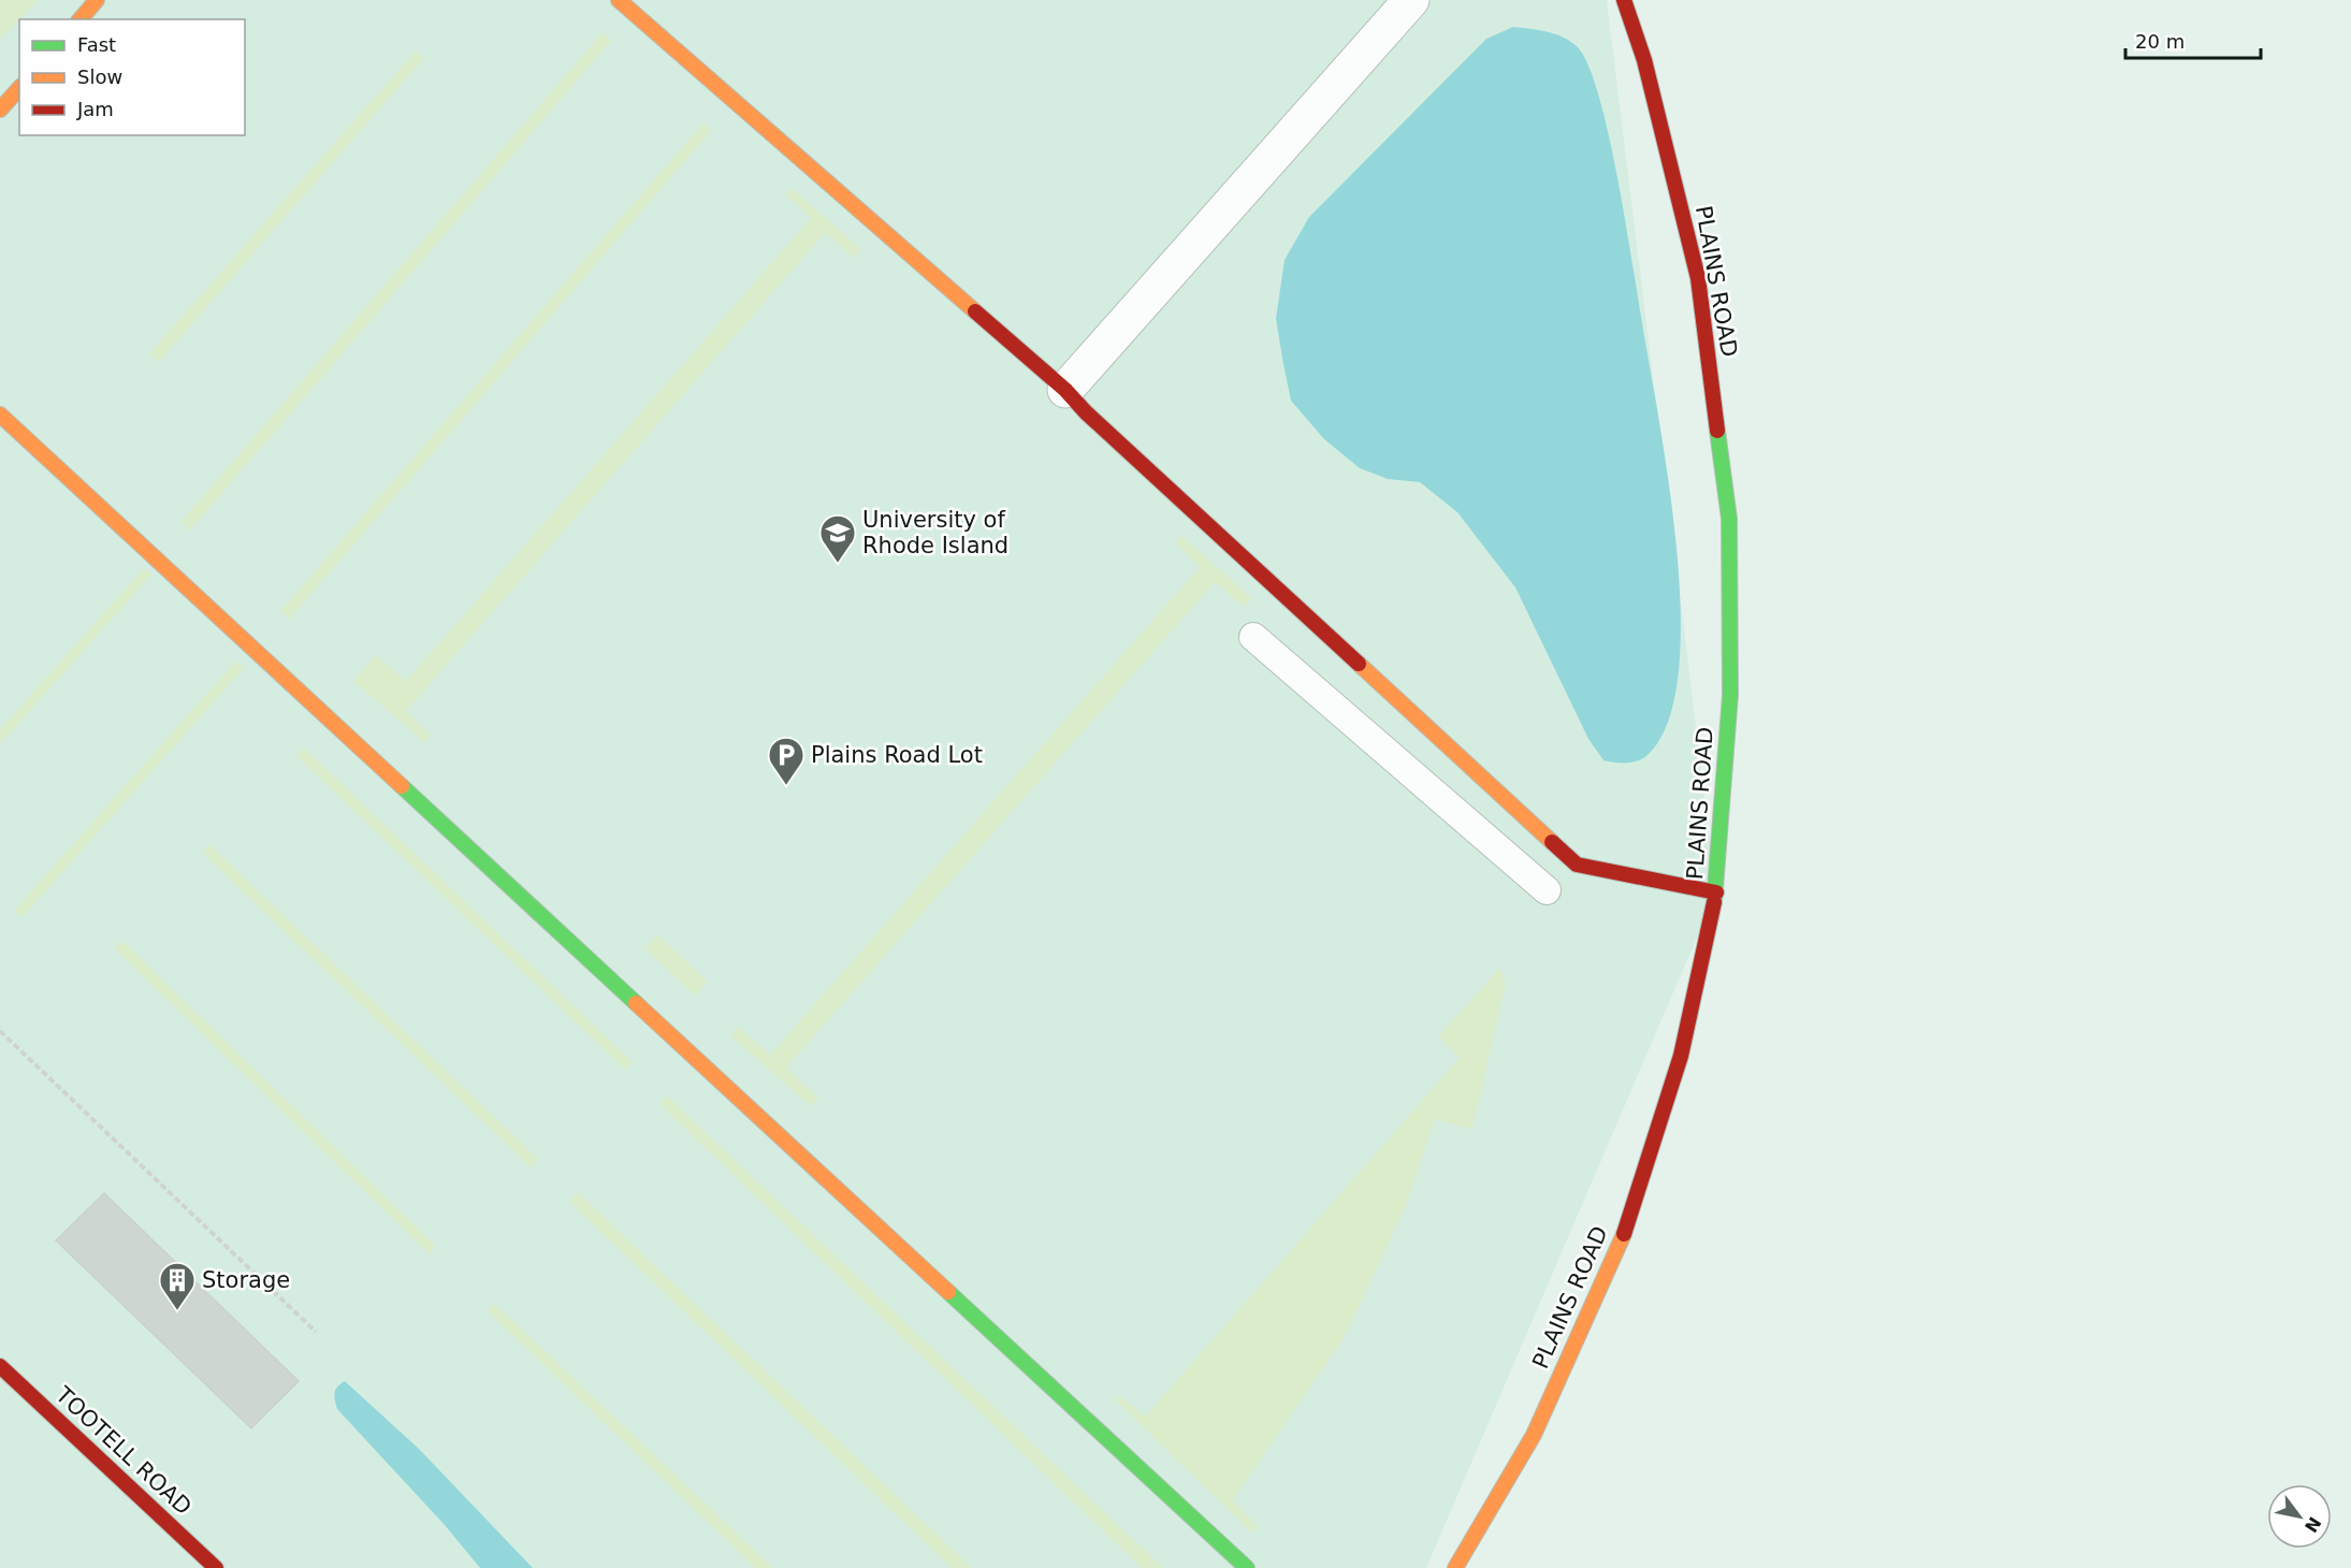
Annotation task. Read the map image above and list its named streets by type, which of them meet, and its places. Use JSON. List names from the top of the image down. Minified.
{"streets":{"street":["PLAINS ROAD","TOOTELL ROAD"]},"places":{"school or university":["University of Rhode Island"],"parking":["Plains Road Lot"],"building":["Storage"]},"legend":["Fast","Slow","Jam"],"scale_bar":"20 m","north":"bottom right"}
